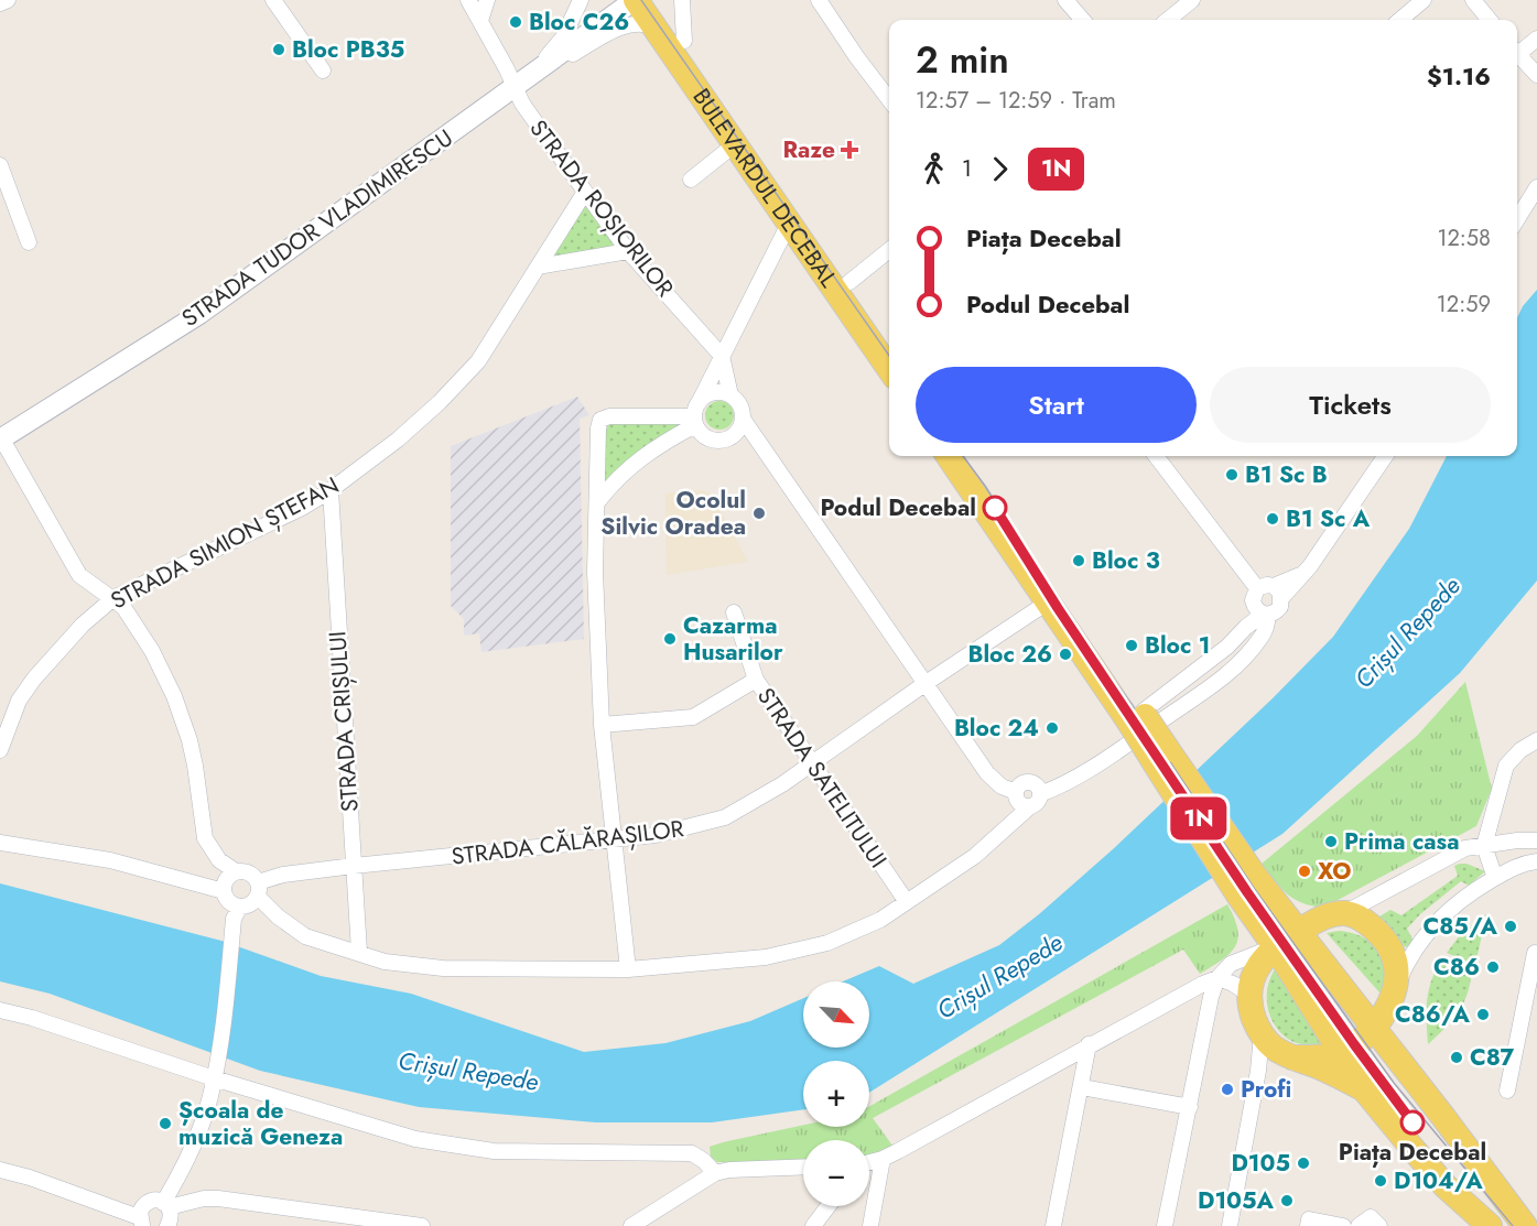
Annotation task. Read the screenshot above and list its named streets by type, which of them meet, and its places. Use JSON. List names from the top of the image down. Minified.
{"streets":{"main road":["BULEVARDUL DECEBAL"],"street":["STRADA ROȘIORILOR","STRADA TUDOR VLADIMIRESCU","STRADA SIMION ȘTEFAN","STRADA CRIȘULUI","STRADA SATELITULUI","STRADA CĂLĂRAȘILOR"]},"crossings":[["BULEVARDUL DECEBAL","STRADA TUDOR VLADIMIRESCU"],["STRADA ROȘIORILOR","STRADA TUDOR VLADIMIRESCU"],["STRADA ROȘIORILOR","STRADA SIMION ȘTEFAN"],["STRADA SIMION ȘTEFAN","STRADA CRIȘULUI"],["STRADA CRIȘULUI","STRADA CĂLĂRAȘILOR"],["STRADA SATELITULUI","STRADA CĂLĂRAȘILOR"]],"water":["Crișul Repede"],"places":{"other":["Bloc C26","Bloc PB35","B1 Sc B","Podul Decebal","Ocolul Silvic Oradea","B1 Sc A","Bloc 3","Cazarma Husarilor","Bloc 1","Bloc 26","Bloc 24","Prima casa","XO","C85/A","C86","C86/A","C87","Profi","Piața Decebal","Școala de muzică Geneza","D105","D104/A","D105A"],"health":["Raze"]},"lines":["tram line 1N"],"north":"bottom right","page":{"on_map":"1N","heading":["2 min","12:57 – 12:59 · Tram","$1.16"],"legs":["1","1N"],"list":[{"name":"Piața Decebal","value":"12:58"},{"name":"Podul Decebal","value":"12:59"}],"buttons":["Start","Tickets"],"map_buttons":["+","−"]}}
